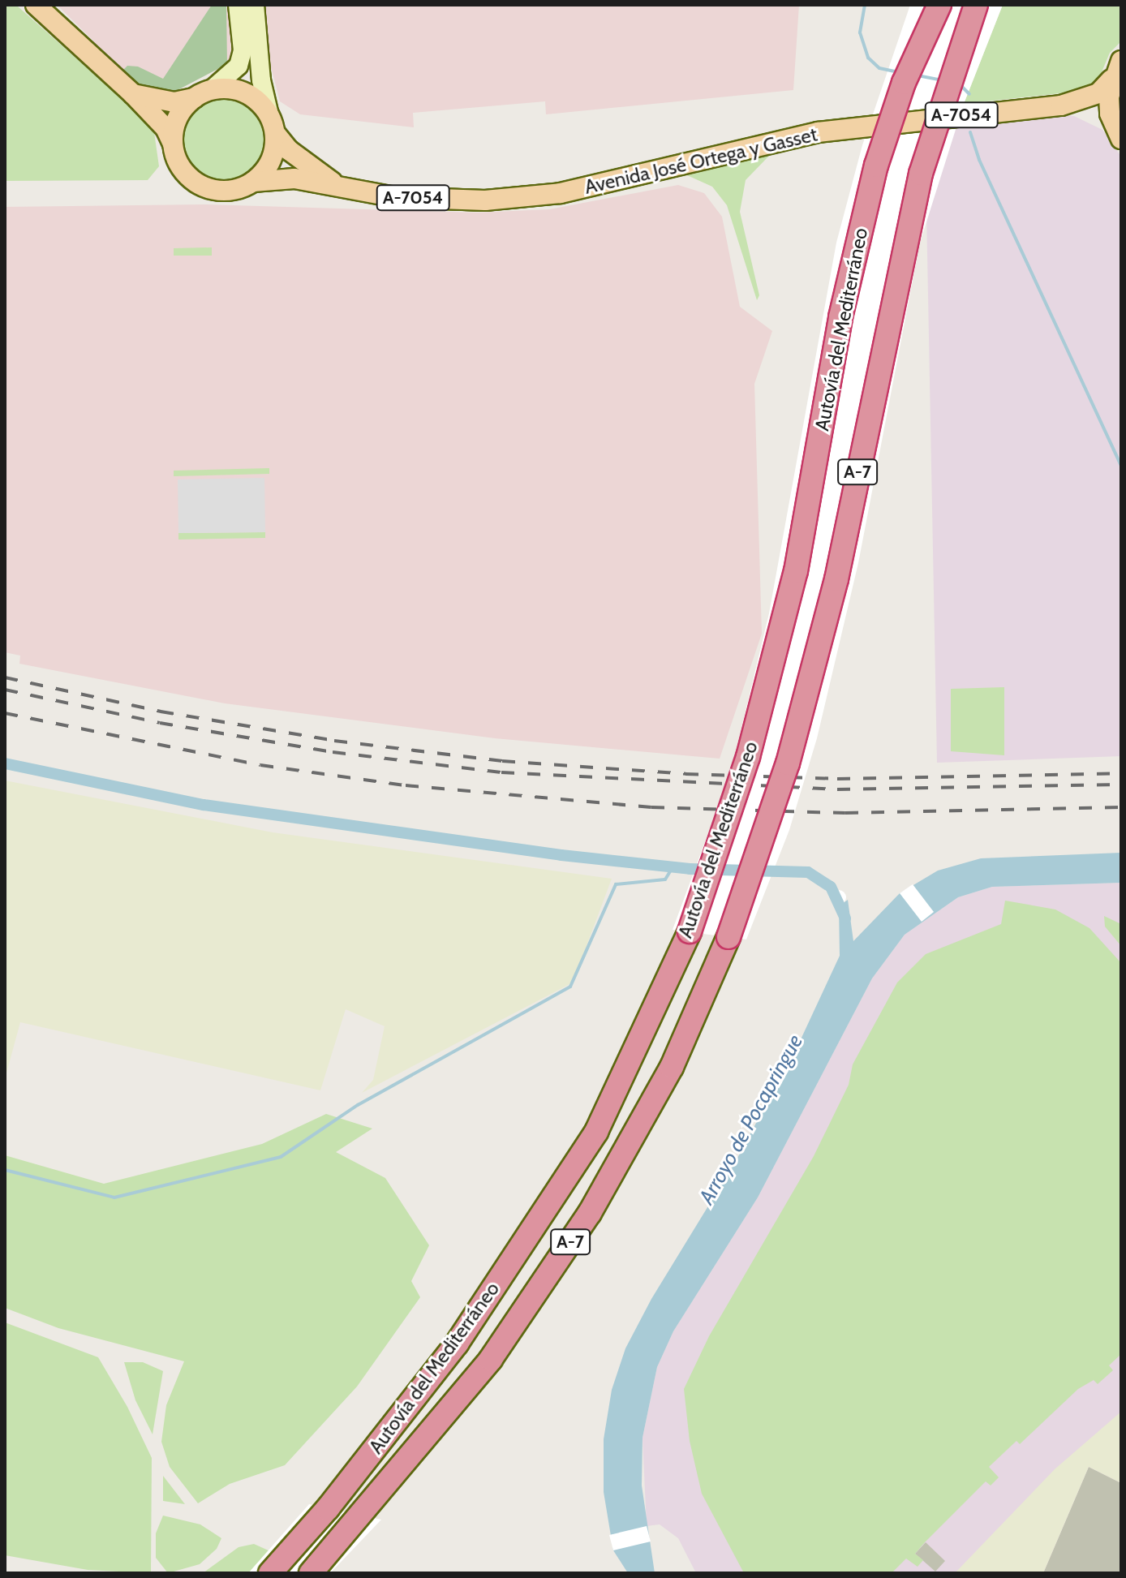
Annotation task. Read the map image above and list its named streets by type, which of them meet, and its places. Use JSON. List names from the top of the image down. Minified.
{"streets":{"highway":["Autovía del Mediterráneo","A-7"],"main road":["A-7054","Avenida José Ortega y Gasset"]},"crossings":[["A-7054","Avenida José Ortega y Gasset"]],"water":["Arroyo de Pocapringue"]}
